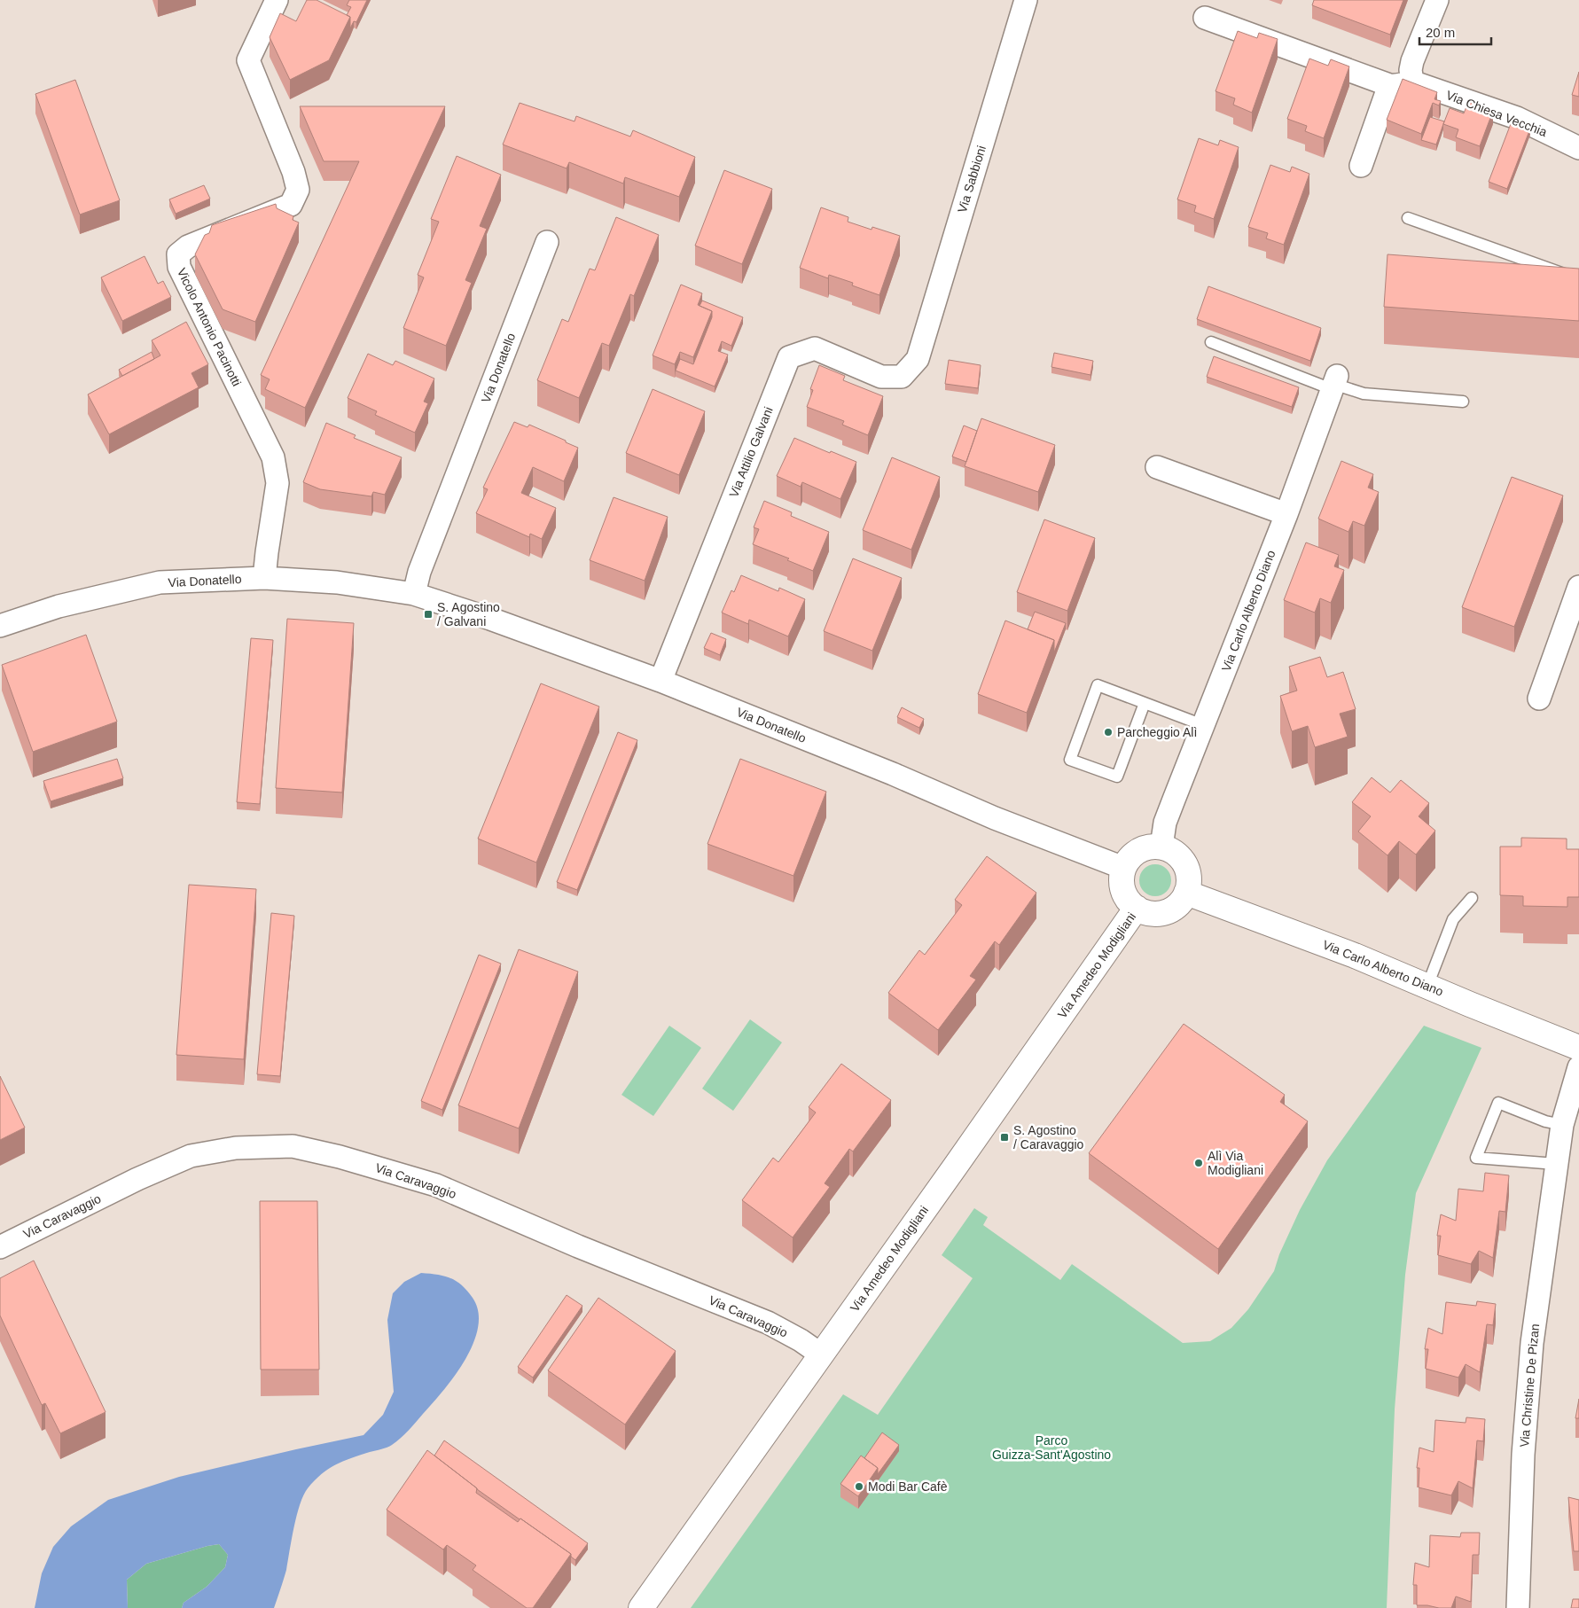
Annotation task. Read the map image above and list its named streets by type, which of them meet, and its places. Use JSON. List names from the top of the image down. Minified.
{"streets":{"street":["Via Chiesa Vecchia","Via Sabbioni","Vicolo Antonio Pacinotti","Via Donatello","Via Attilio Galvani","Via Carlo Alberto Diano","Via Amedeo Modigliani","Via Caravaggio","Via Christine De Pizan"]},"crossings":[["Via Sabbioni","Via Attilio Galvani"],["Vicolo Antonio Pacinotti","Via Donatello"],["Via Donatello","Via Attilio Galvani"],["Via Donatello","Via Carlo Alberto Diano"],["Via Donatello","Via Amedeo Modigliani"],["Via Carlo Alberto Diano","Via Amedeo Modigliani"],["Via Amedeo Modigliani","Via Caravaggio"]],"parks":["Parco Guizza-Sant'Agostino"],"places":{"transit":["S. Agostino / Galvani","S. Agostino / Caravaggio"],"other":["Parcheggio Alì","Alì Via Modigliani","Modi Bar Cafè"]},"scale_bar":"20 m"}
